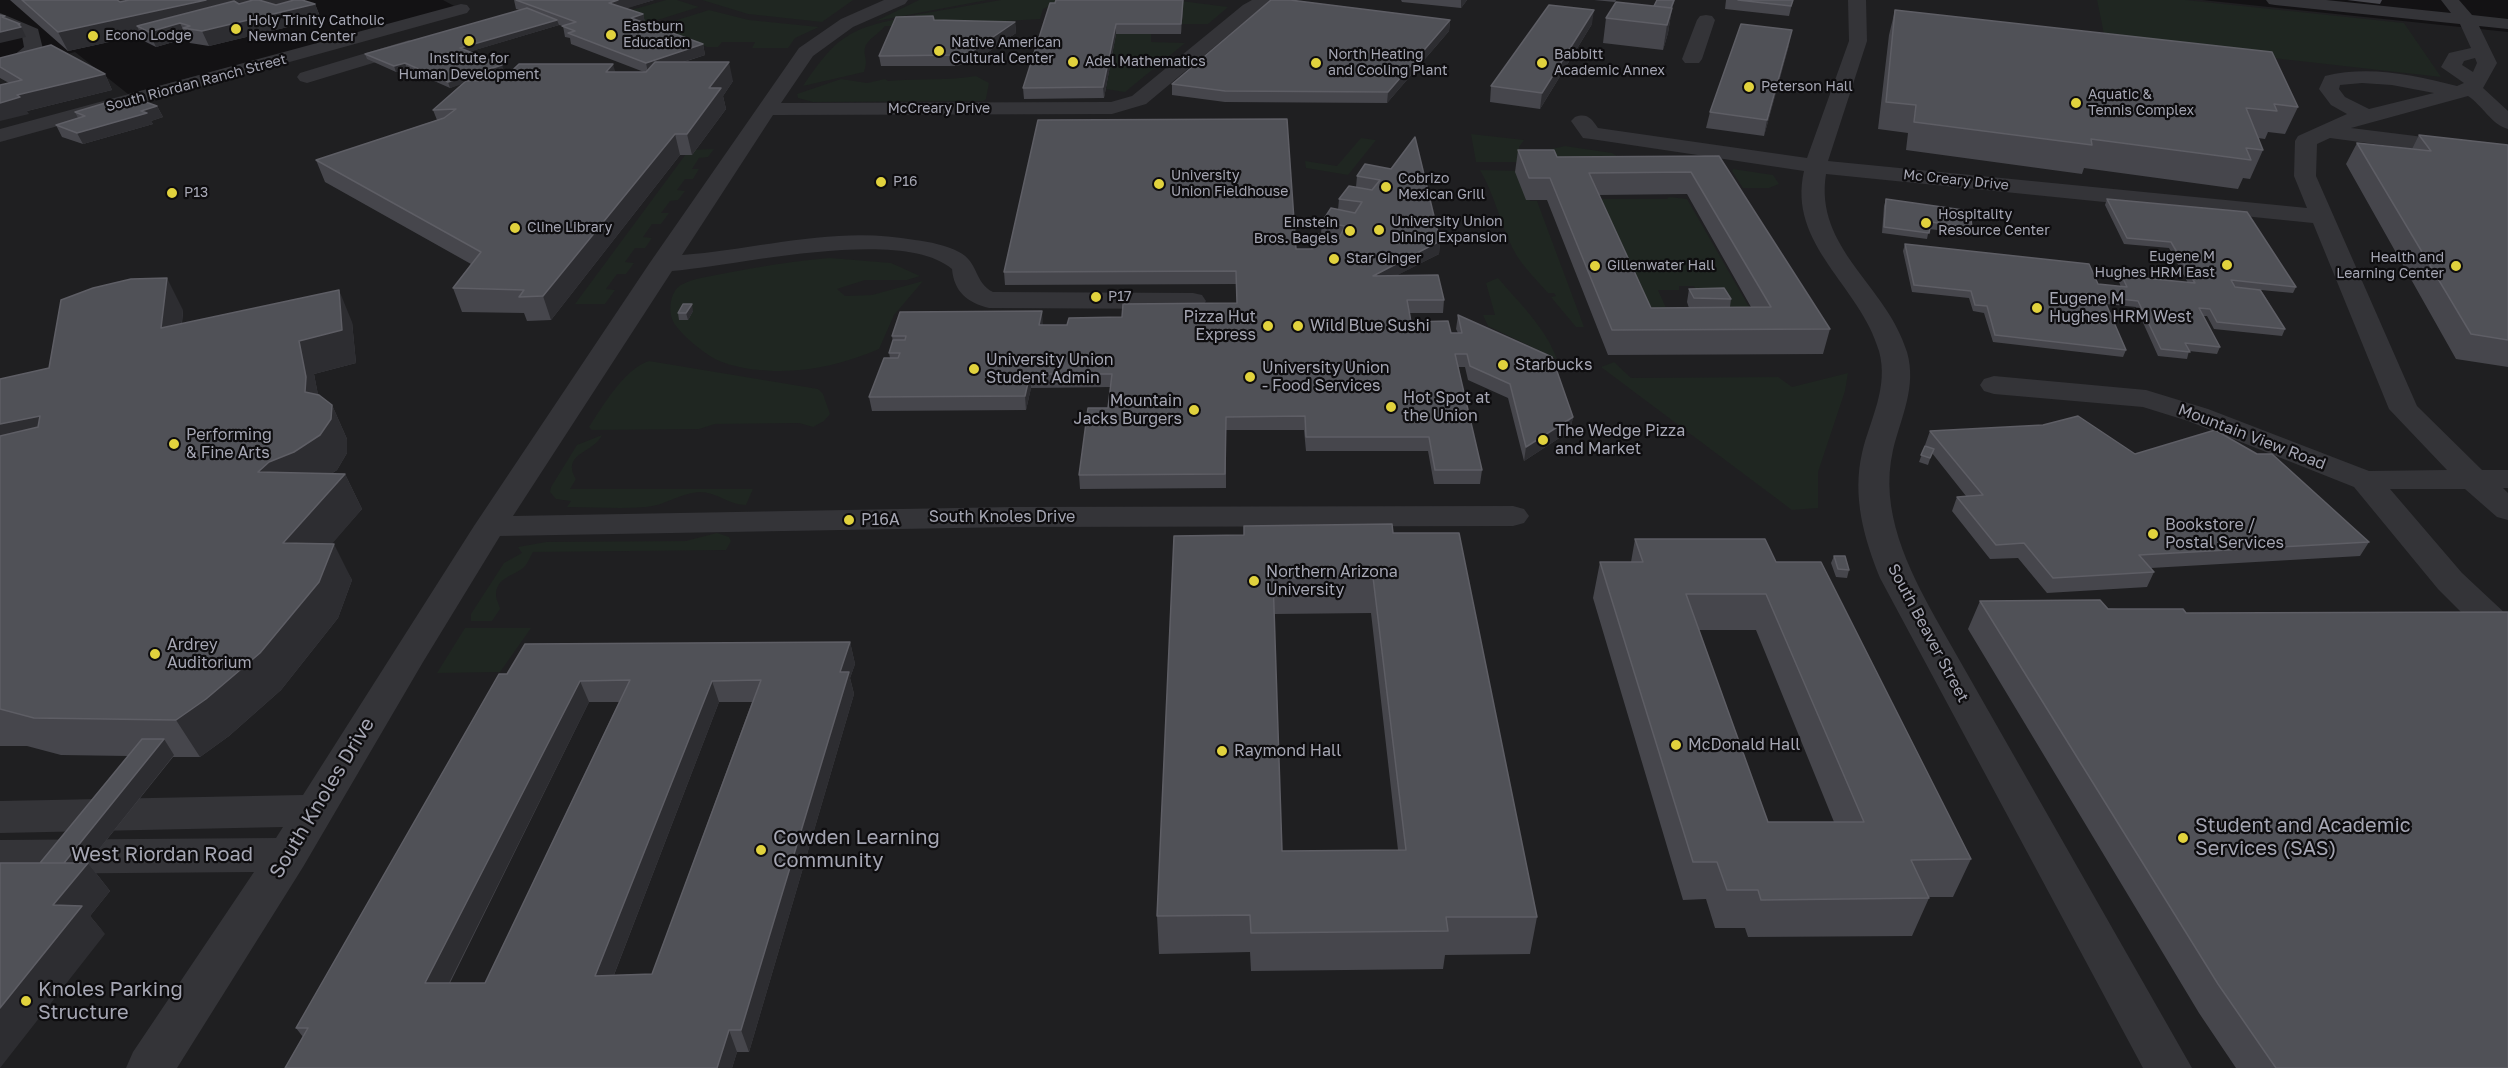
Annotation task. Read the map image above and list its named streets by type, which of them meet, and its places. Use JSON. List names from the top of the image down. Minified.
{"streets":{"street":["South Riordan Ranch Street","McCreary Drive","Mc Creary Drive","Mountain View Road","South Knoles Drive","South Beaver Street","West Riordan Road"]},"crossings":[["McCreary Drive","South Knoles Drive"],["Mc Creary Drive","South Beaver Street"],["South Knoles Drive","West Riordan Road"]],"places":["Holy Trinity Catholic Newman Center","Eastburn Education","Econo Lodge","Institute for Human Development","Native American Cultural Center","Adel Mathematics","North Heating and Cooling Plant","Babbitt Academic Annex","Peterson Hall","Aquatic & Tennis Complex","P16","University Union Fieldhouse","Cobrizo Mexican Grill","P13","Hospitality Resource Center","Cline Library","University Union Dining Expansion","Einstein Bros. Bagels","Star Ginger","Eugene M Hughes HRM East","Gillenwater Hall","Health and Learning Center","P17","Eugene M Hughes HRM West","Pizza Hut Express","Wild Blue Sushi","Starbucks","University Union Student Admin","University Union - Food Services","Hot Spot at the Union","Mountain Jacks Burgers","The Wedge Pizza and Market","Performing & Fine Arts","P16A","Bookstore / Postal Services","Northern Arizona University","Ardrey Auditorium","McDonald Hall","Raymond Hall","Student and Academic Services (SAS)","Cowden Learning Community","Knoles Parking Structure"]}
